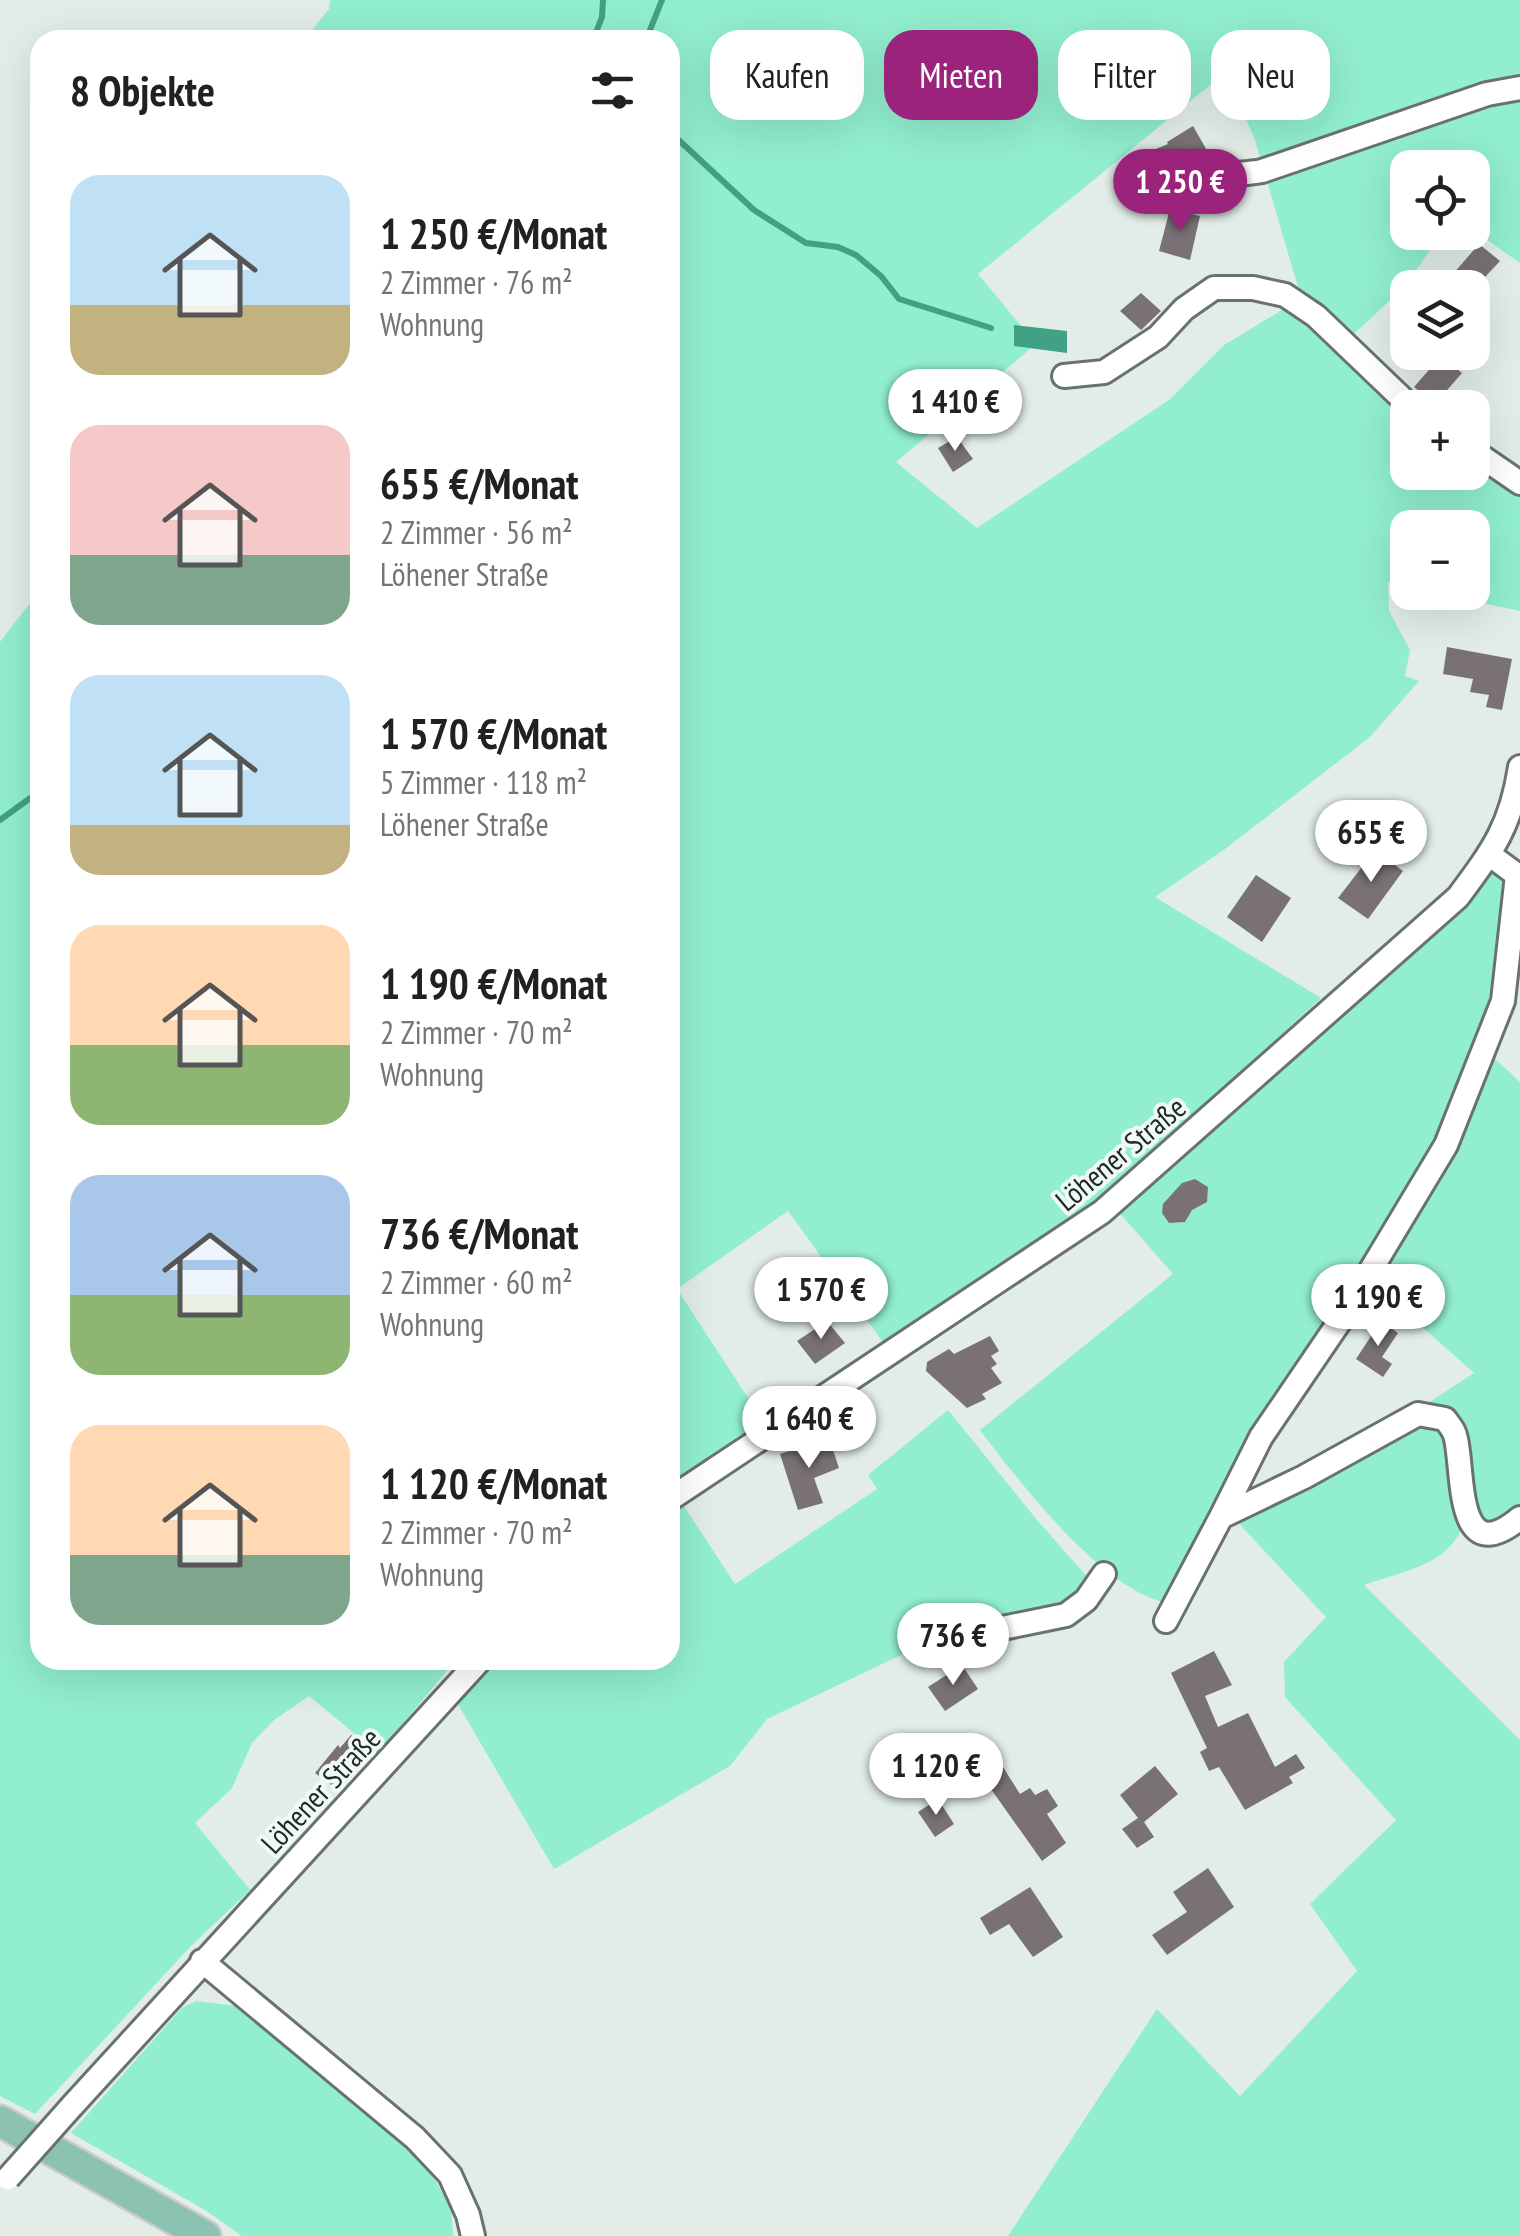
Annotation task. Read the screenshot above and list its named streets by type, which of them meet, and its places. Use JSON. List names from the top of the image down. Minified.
{"streets":{"street":["Löhener Straße"]},"page":{"chip":["Kaufen","Mieten","Filter","Neu"],"heading":"8 Objekte","price":["1 250 €","1 410 €","655 €","1 570 €","1 190 €","1 640 €","736 €","1 120 €"],"map_buttons":["+","−"],"list":[{"name":"1 250 €/Monat","note":"2 Zimmer · 76 m² · Wohnung"},{"name":"655 €/Monat","note":"2 Zimmer · 56 m² · Löhener Straße"},{"name":"1 570 €/Monat","note":"5 Zimmer · 118 m² · Löhener Straße"},{"name":"1 190 €/Monat","note":"2 Zimmer · 70 m² · Wohnung"},{"name":"736 €/Monat","note":"2 Zimmer · 60 m² · Wohnung"},{"name":"1 120 €/Monat","note":"2 Zimmer · 70 m² · Wohnung"}]}}
